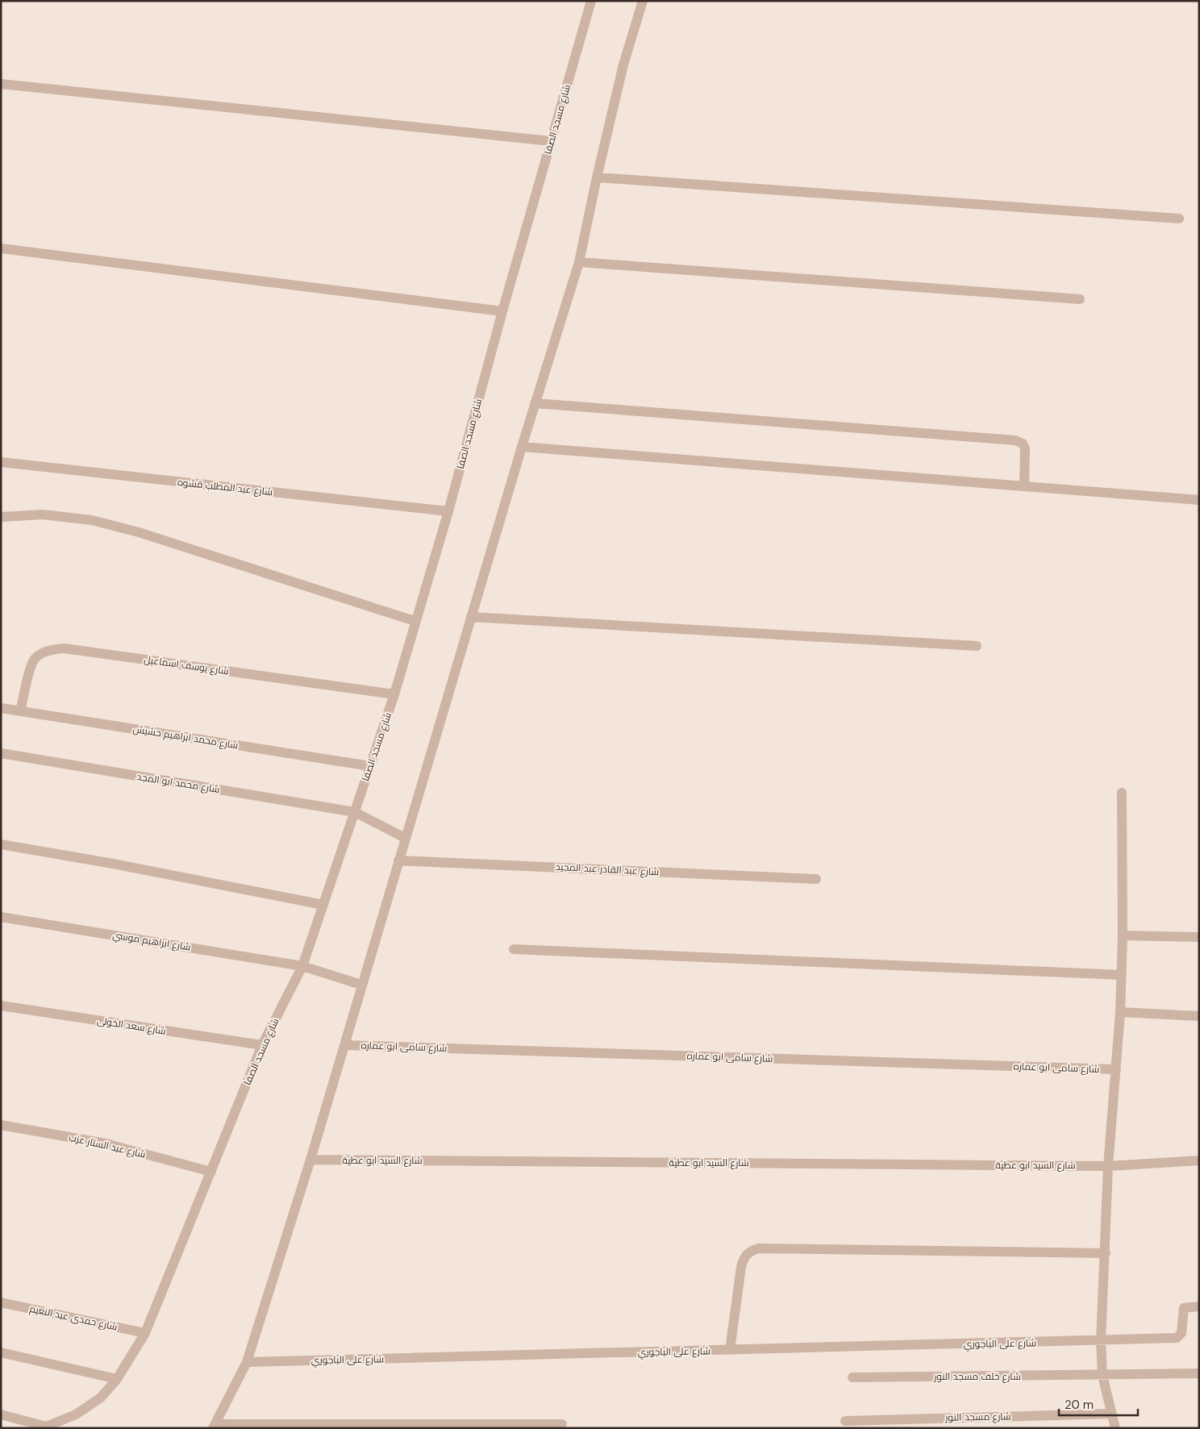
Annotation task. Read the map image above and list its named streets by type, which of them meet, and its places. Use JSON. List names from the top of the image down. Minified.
{"streets":{"street":["شارع مسجد الصفا","شارع عبد المطلب قشوه","شارع يوسف اسماعيل","شارع محمد ابراهيم حشيش","شارع محمد ابو المجد","شارع عبد القادر عبد المجيد","شارع ابراهيم موسي","شارع سعد الخولى","شارع سامى ابو عماره","شارع عبد الستار عزب","شارع السيد ابو عطية","شارع حمدى عبد النعيم","شارع على الباجوري","شارع خلف مسجد النور","شارع مسجد النور"]},"crossings":[["شارع مسجد الصفا","شارع عبد المطلب قشوه"],["شارع مسجد الصفا","شارع يوسف اسماعيل"],["شارع مسجد الصفا","شارع محمد ابراهيم حشيش"],["شارع مسجد الصفا","شارع محمد ابو المجد"],["شارع مسجد الصفا","شارع ابراهيم موسي"],["شارع مسجد الصفا","شارع سعد الخولى"],["شارع مسجد الصفا","شارع عبد الستار عزب"],["شارع مسجد الصفا","شارع حمدى عبد النعيم"],["شارع يوسف اسماعيل","شارع محمد ابراهيم حشيش"]],"scale_bar":"20 m"}
